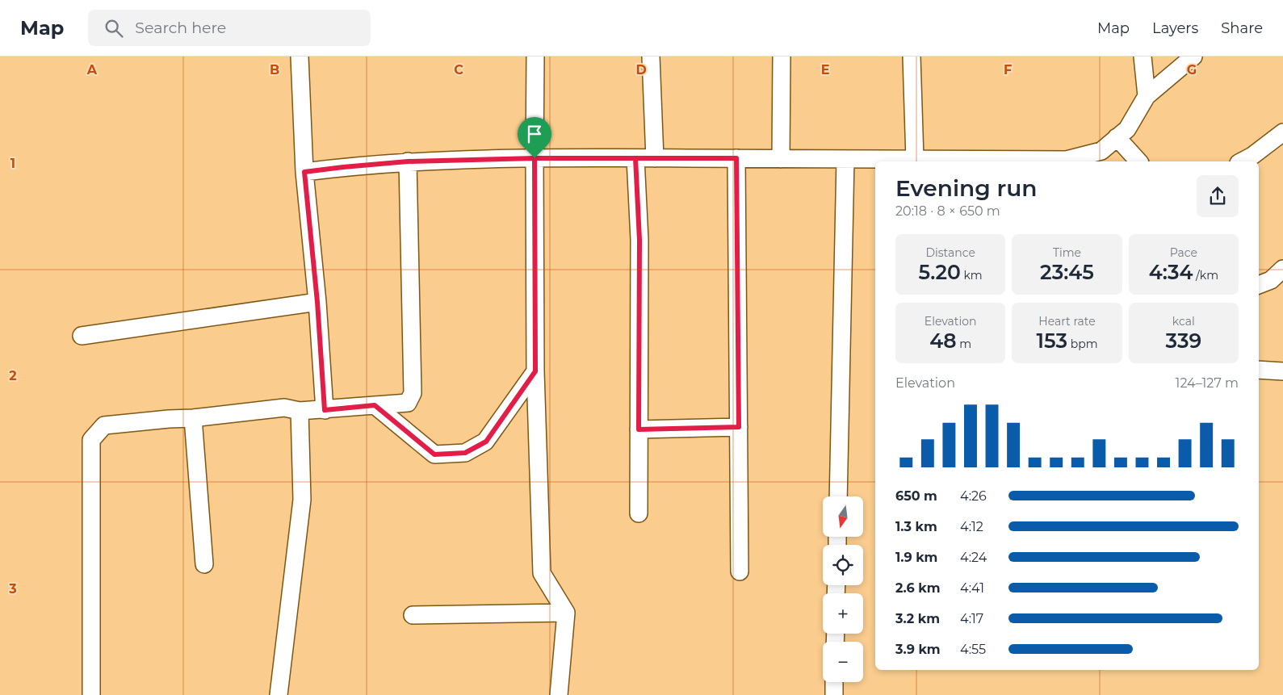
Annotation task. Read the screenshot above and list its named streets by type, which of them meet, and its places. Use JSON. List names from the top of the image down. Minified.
{"north":"bottom","page":{"header":"Map","search":"Search here","nav":["Map","Layers","Share"],"heading":["Evening run","20:18 · 8 × 650 m"],"stats":[["Distance","5.20 km"],["Time","23:45"],["Pace","4:34 /km"],["Elevation","48 m"],["Heart rate","153 bpm"],["kcal","339"]],"chart":["Elevation","124–127 m"],"list":[{"name":"650 m","note":"4:26"},{"name":"1.3 km","note":"4:12"},{"name":"1.9 km","note":"4:24"},{"name":"2.6 km","note":"4:41"},{"name":"3.2 km","note":"4:17"},{"name":"3.9 km","note":"4:55"}],"map_buttons":["+","−"]},"grid":{"columns":["A","B","C","D","E","F","G"],"rows":["1","2","3"]}}
